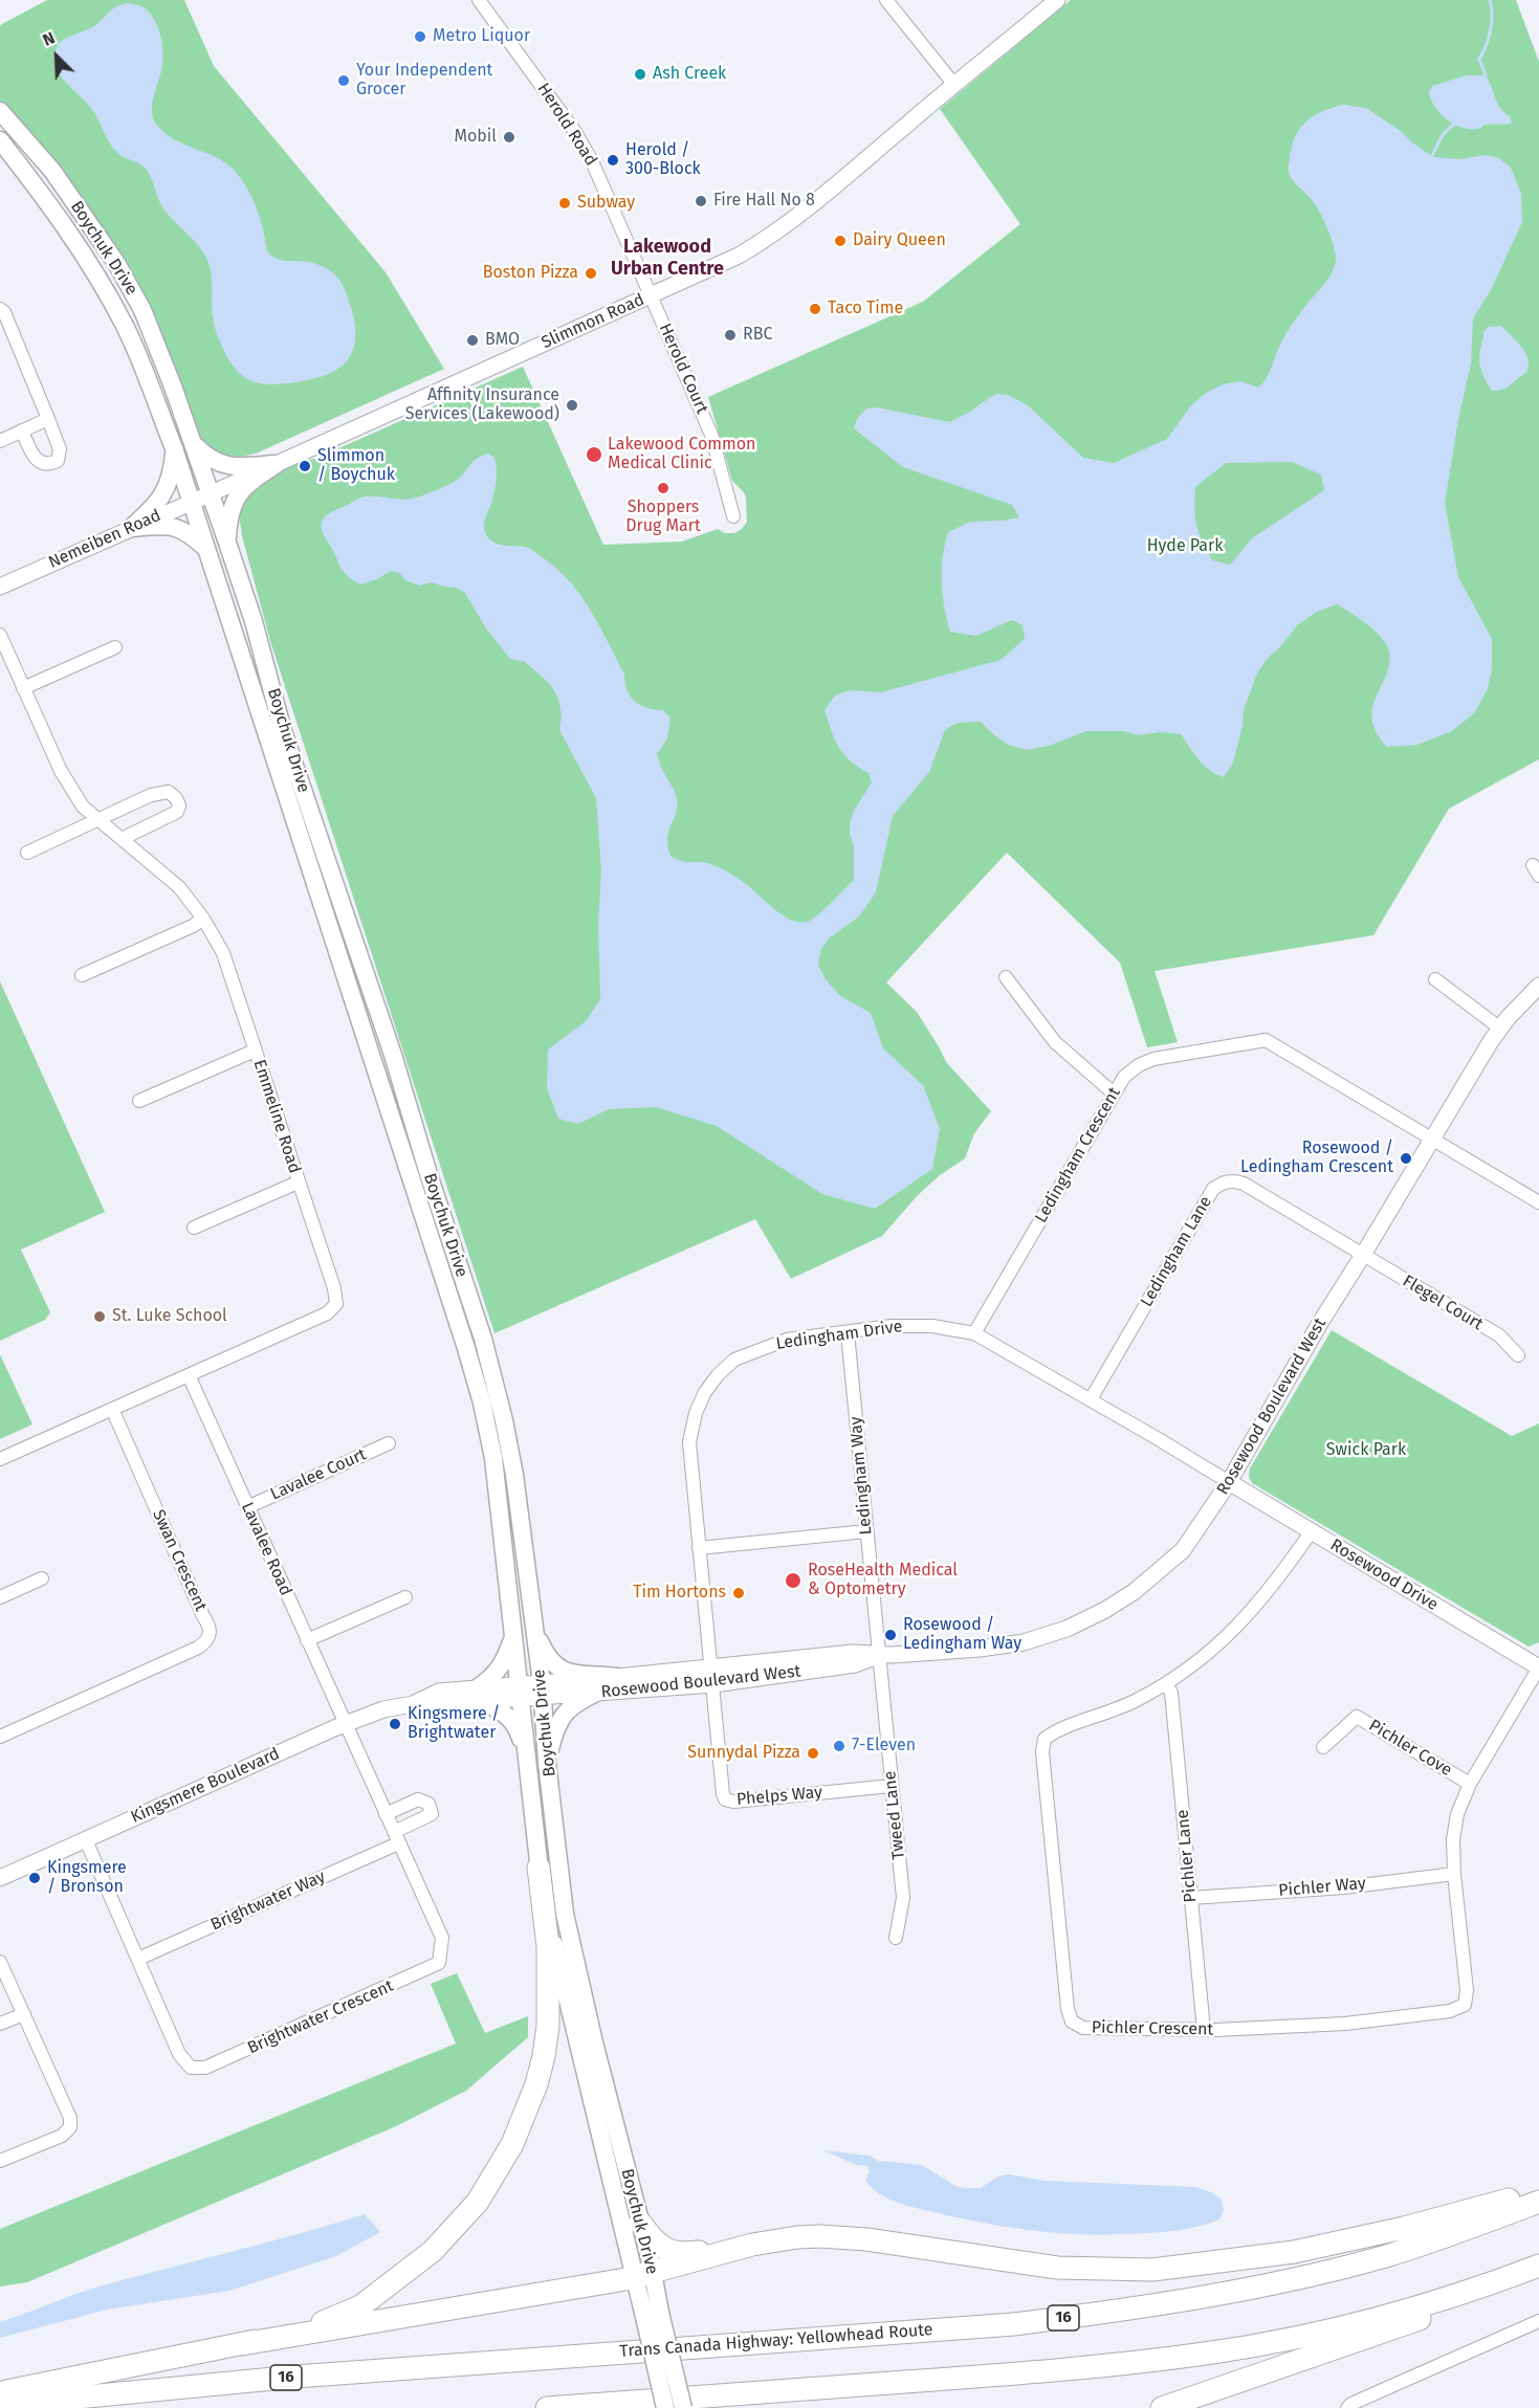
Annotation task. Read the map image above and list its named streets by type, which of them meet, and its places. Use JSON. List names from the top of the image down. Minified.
{"streets":{"highway":["16","Trans Canada Highway: Yellowhead Route"],"main road":["Boychuk Drive"],"street":["Herold Road","Slimmon Road","Herold Court","Nemeiben Road","Emmeline Road","Ledingham Crescent","Ledingham Lane","Flegel Court","Ledingham Drive","Rosewood Boulevard West","Lavalee Court","Ledingham Way","Lavalee Road","Swan Crescent","Rosewood Drive","Pichler Cove","Kingsmere Boulevard","Phelps Way","Tweed Lane","Pichler Lane","Pichler Way","Brightwater Way","Brightwater Crescent","Pichler Crescent"]},"crossings":[["Herold Road","Slimmon Road"],["Herold Road","Herold Court"],["Boychuk Drive","Slimmon Road"],["Boychuk Drive","Nemeiben Road"],["Boychuk Drive","Rosewood Boulevard West"],["Boychuk Drive","Kingsmere Boulevard"],["Slimmon Road","Herold Court"],["Slimmon Road","Nemeiben Road"],["Emmeline Road","Lavalee Road"],["Emmeline Road","Swan Crescent"],["Ledingham Crescent","Ledingham Drive"],["Ledingham Crescent","Rosewood Boulevard West"],["Ledingham Lane","Flegel Court"],["Ledingham Lane","Ledingham Drive"],["Ledingham Lane","Rosewood Boulevard West"],["Flegel Court","Rosewood Boulevard West"],["Ledingham Drive","Rosewood Boulevard West"],["Ledingham Drive","Ledingham Way"],["Ledingham Drive","Rosewood Drive"],["Ledingham Drive","Phelps Way"],["Rosewood Boulevard West","Ledingham Way"],["Rosewood Boulevard West","Rosewood Drive"],["Rosewood Boulevard West","Kingsmere Boulevard"],["Rosewood Boulevard West","Phelps Way"],["Rosewood Boulevard West","Tweed Lane"],["Lavalee Court","Lavalee Road"],["Ledingham Way","Tweed Lane"],["Lavalee Road","Kingsmere Boulevard"],["Lavalee Road","Brightwater Crescent"],["Rosewood Drive","Pichler Crescent"],["Pichler Cove","Pichler Crescent"],["Kingsmere Boulevard","Brightwater Crescent"],["Phelps Way","Tweed Lane"],["Pichler Lane","Pichler Way"],["Pichler Lane","Pichler Crescent"],["Pichler Way","Pichler Crescent"],["Brightwater Way","Brightwater Crescent"]],"districts":["Lakewood Urban Centre"],"parks":["Hyde Park","Swick Park"],"places":["Metro Liquor","Ash Creek","Your Independent Grocer","Mobil","Herold / 300-Block","Fire Hall No 8","Subway","Dairy Queen","Boston Pizza","Taco Time","RBC","BMO","Affinity Insurance Services (Lakewood)","Lakewood Common Medical Clinic","Slimmon / Boychuk","Shoppers Drug Mart","Rosewood / Ledingham Crescent","St. Luke School","RoseHealth Medical & Optometry","Tim Hortons","Rosewood / Ledingham Way","Kingsmere / Brightwater","7-Eleven","Sunnydal Pizza","Kingsmere / Bronson"],"north":"top left"}
